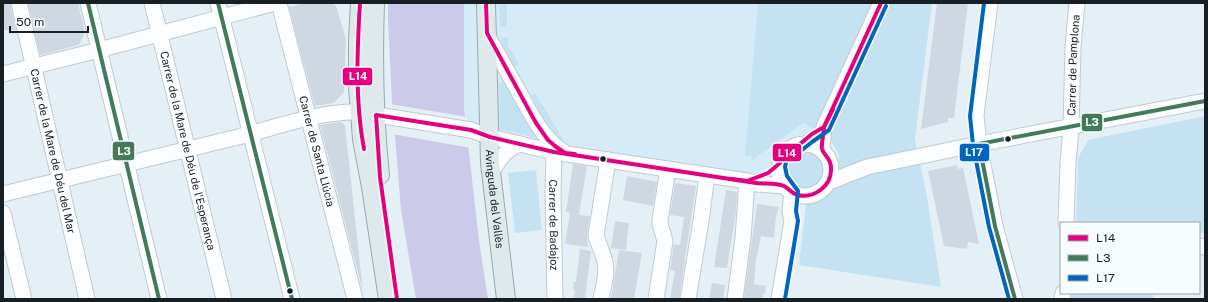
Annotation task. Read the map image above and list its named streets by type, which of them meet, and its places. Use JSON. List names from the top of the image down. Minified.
{"streets":{"main road":["Avinguda del Vallès"],"street":["Carrer de Pamplona","Carrer de la Mare de Déu del Mar","Carrer de la Mare de Déu de l'Esperança","Carrer de Santa Llúcia","Carrer de Badajoz"]},"lines":["transit line L14","transit line L3","transit line L17"],"legend":["L14","L3","L17"],"scale_bar":"50 m"}
